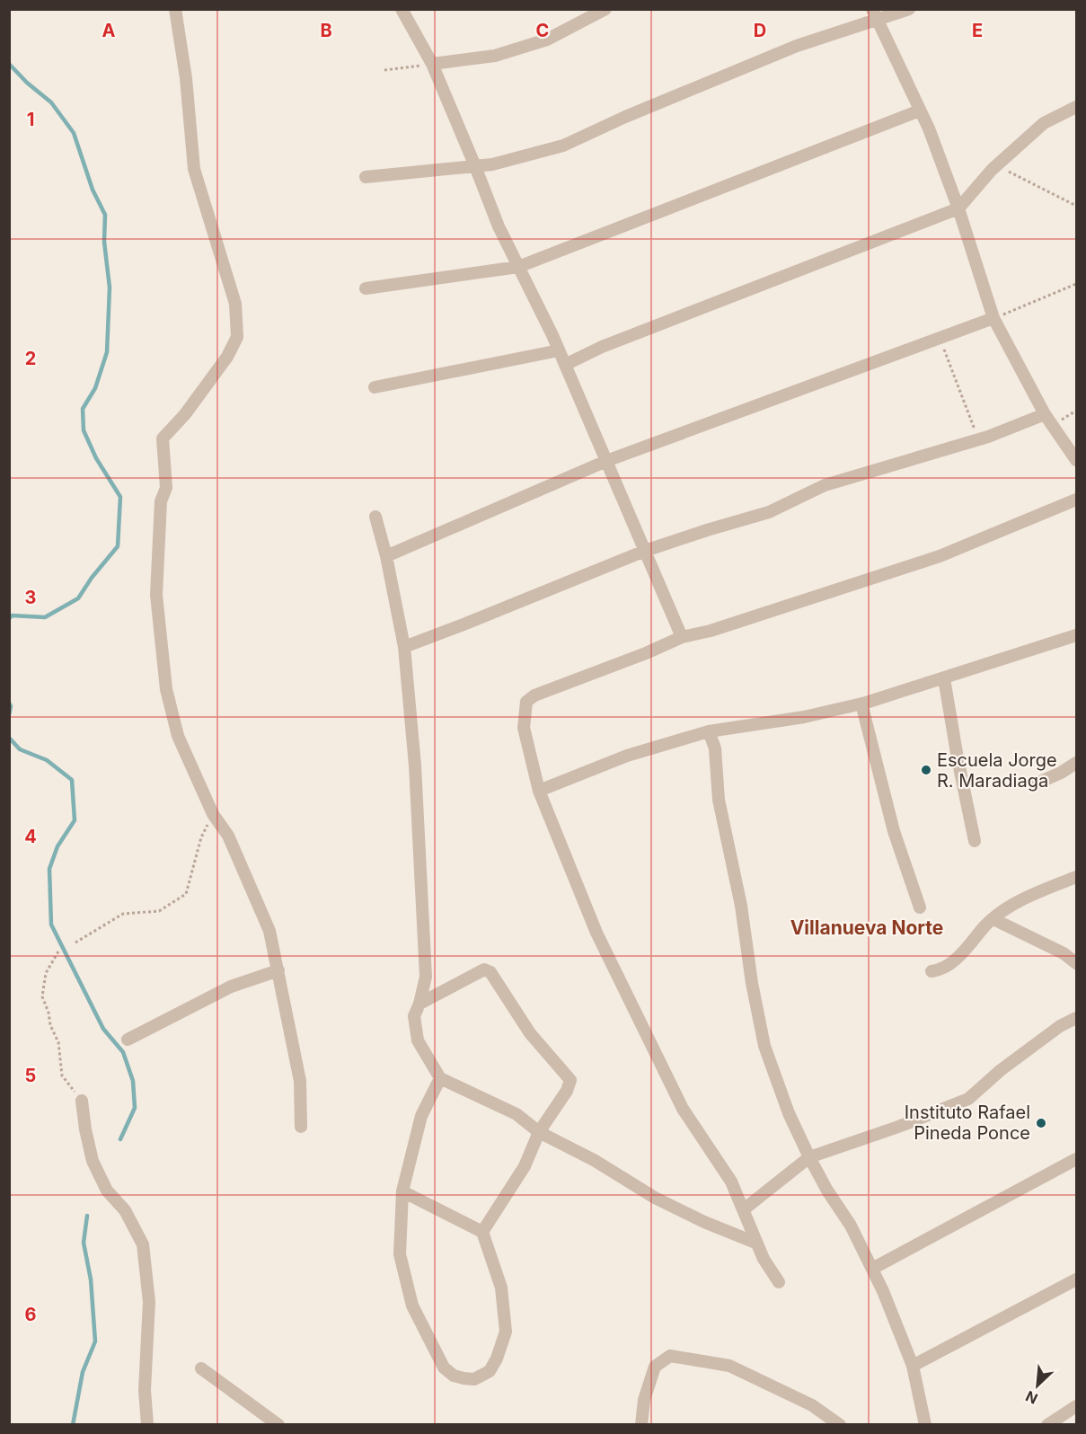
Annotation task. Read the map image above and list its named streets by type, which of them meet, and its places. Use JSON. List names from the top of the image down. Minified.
{"districts":["Villanueva Norte"],"places":["Escuela Jorge R. Maradiaga","Instituto Rafael Pineda Ponce"],"north":"bottom left","grid":{"columns":["A","B","C","D","E"],"rows":["1","2","3","4","5","6"]}}
